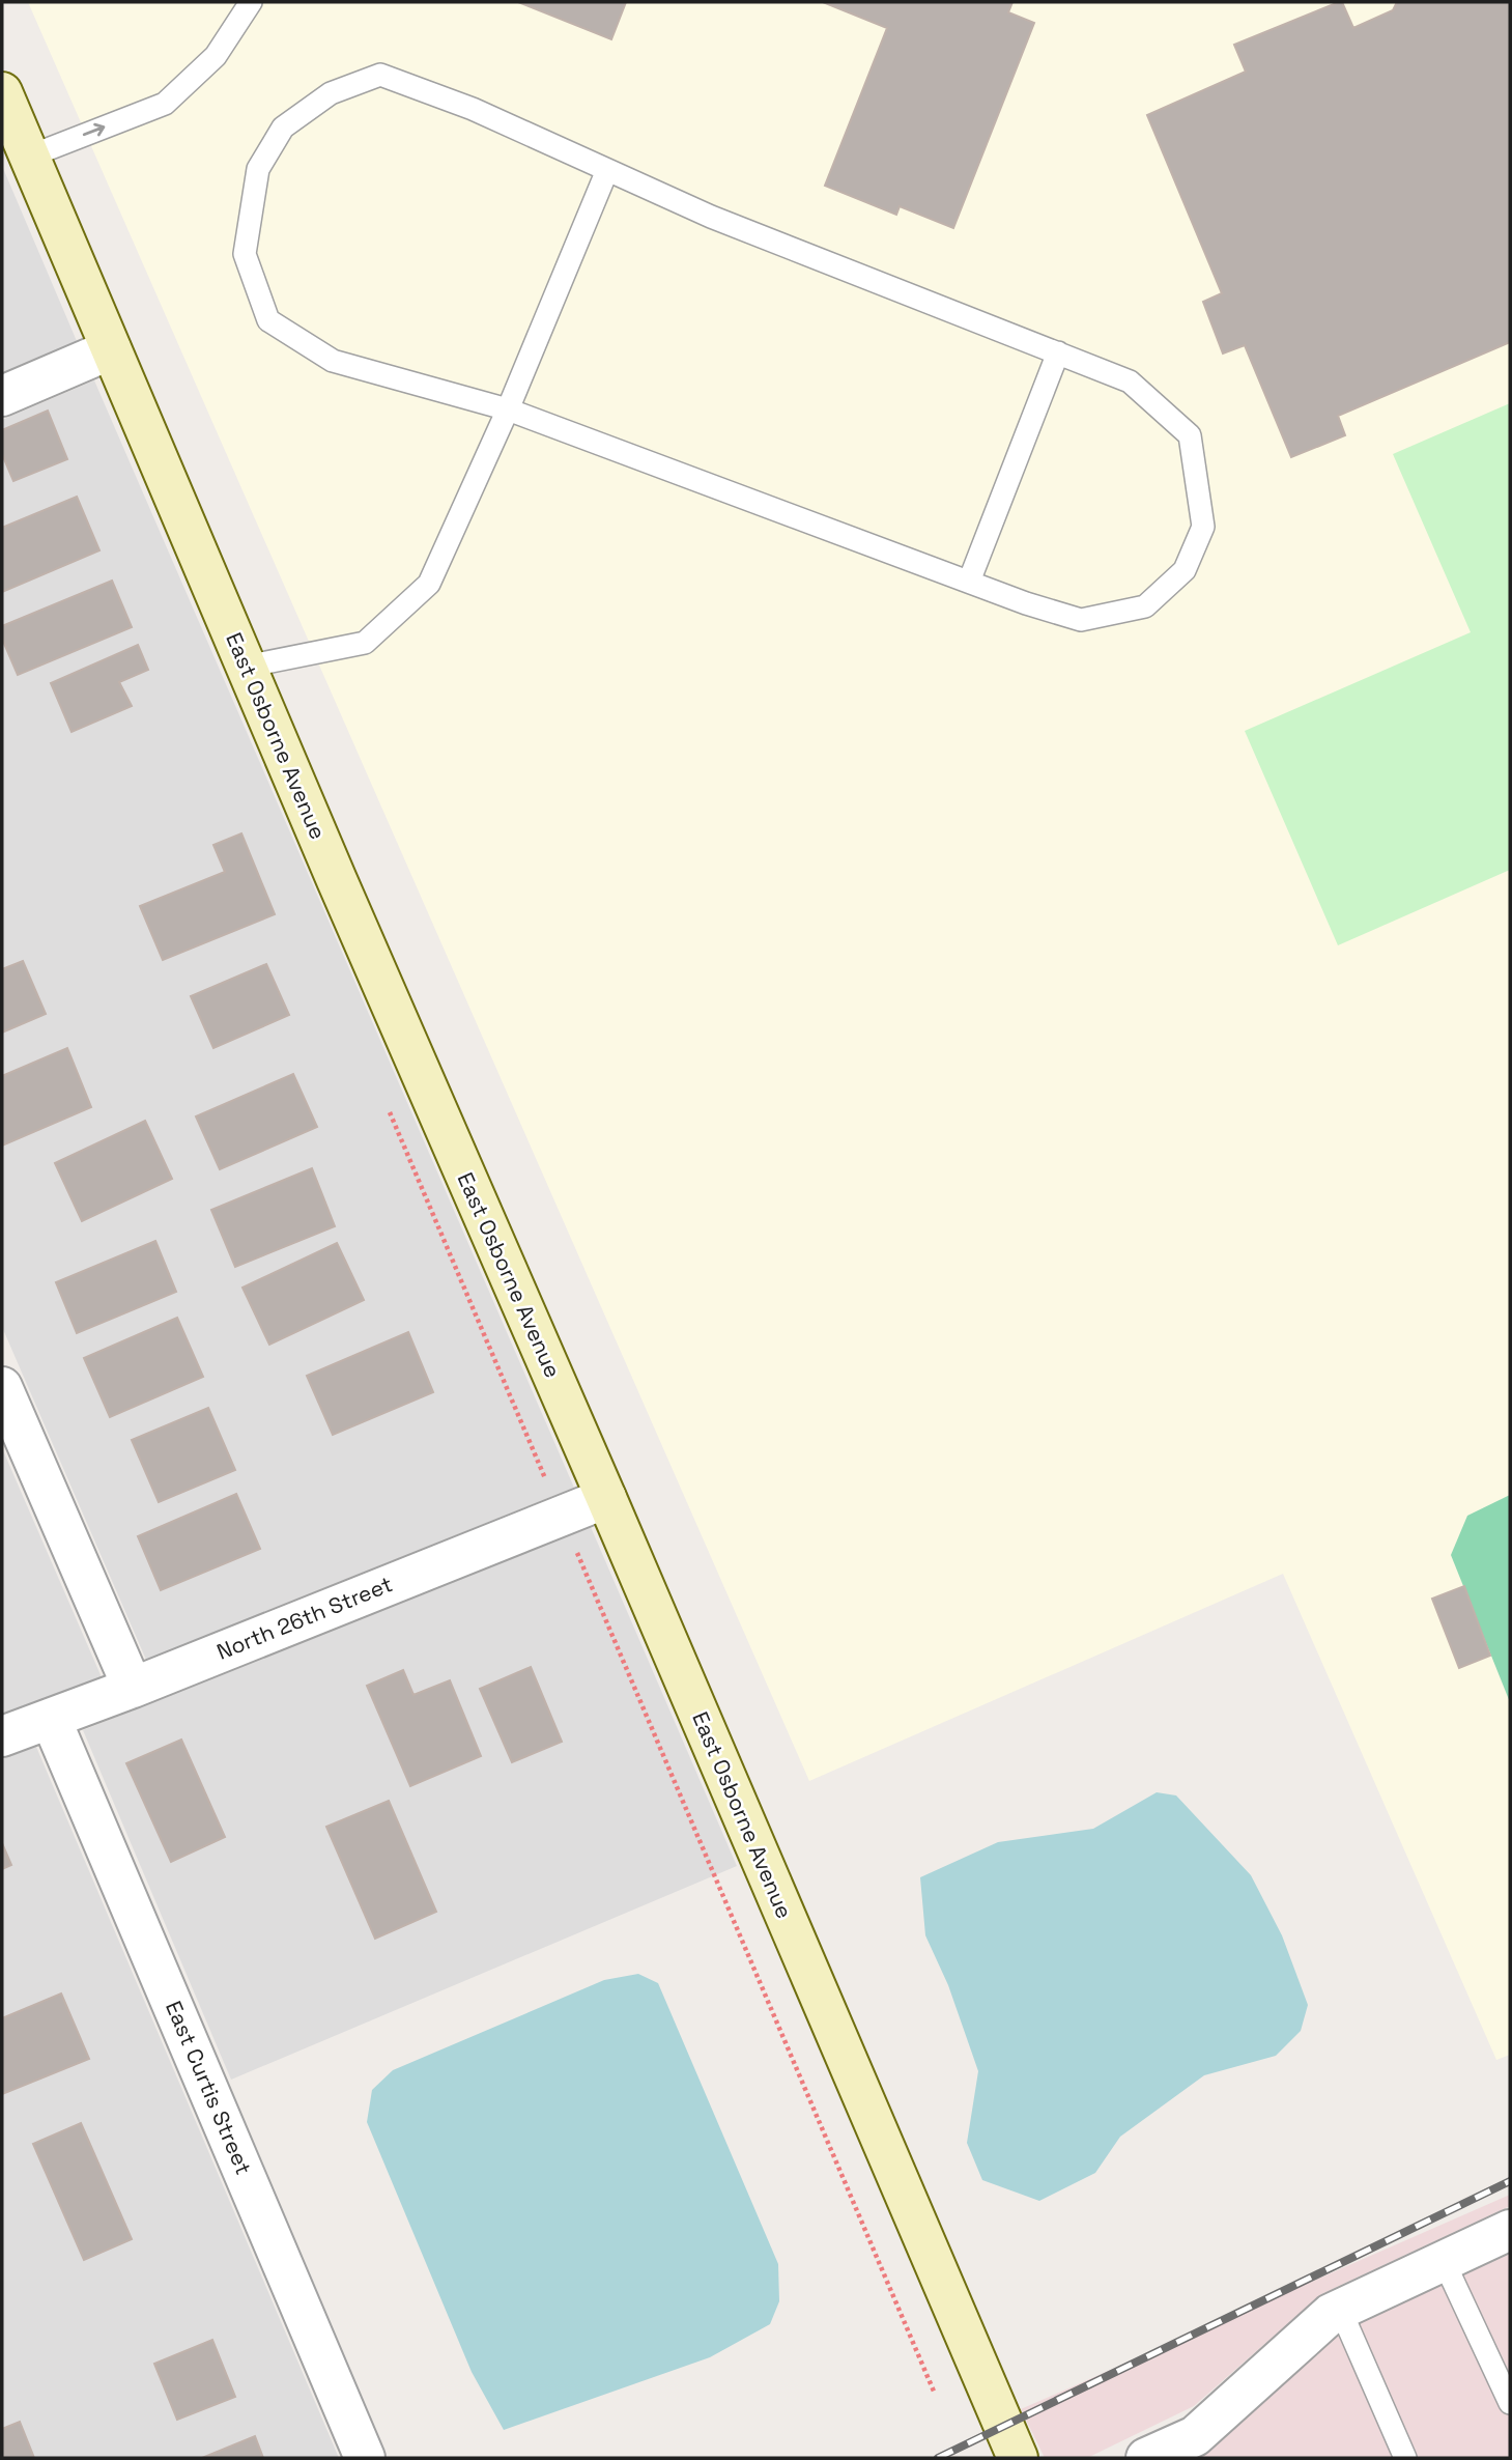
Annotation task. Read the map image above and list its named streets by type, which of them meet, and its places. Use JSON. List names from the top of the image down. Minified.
{"streets":{"street":["East Osborne Avenue","North 26th Street","East Curtis Street"]},"crossings":[["East Osborne Avenue","North 26th Street"],["North 26th Street","East Curtis Street"]]}
